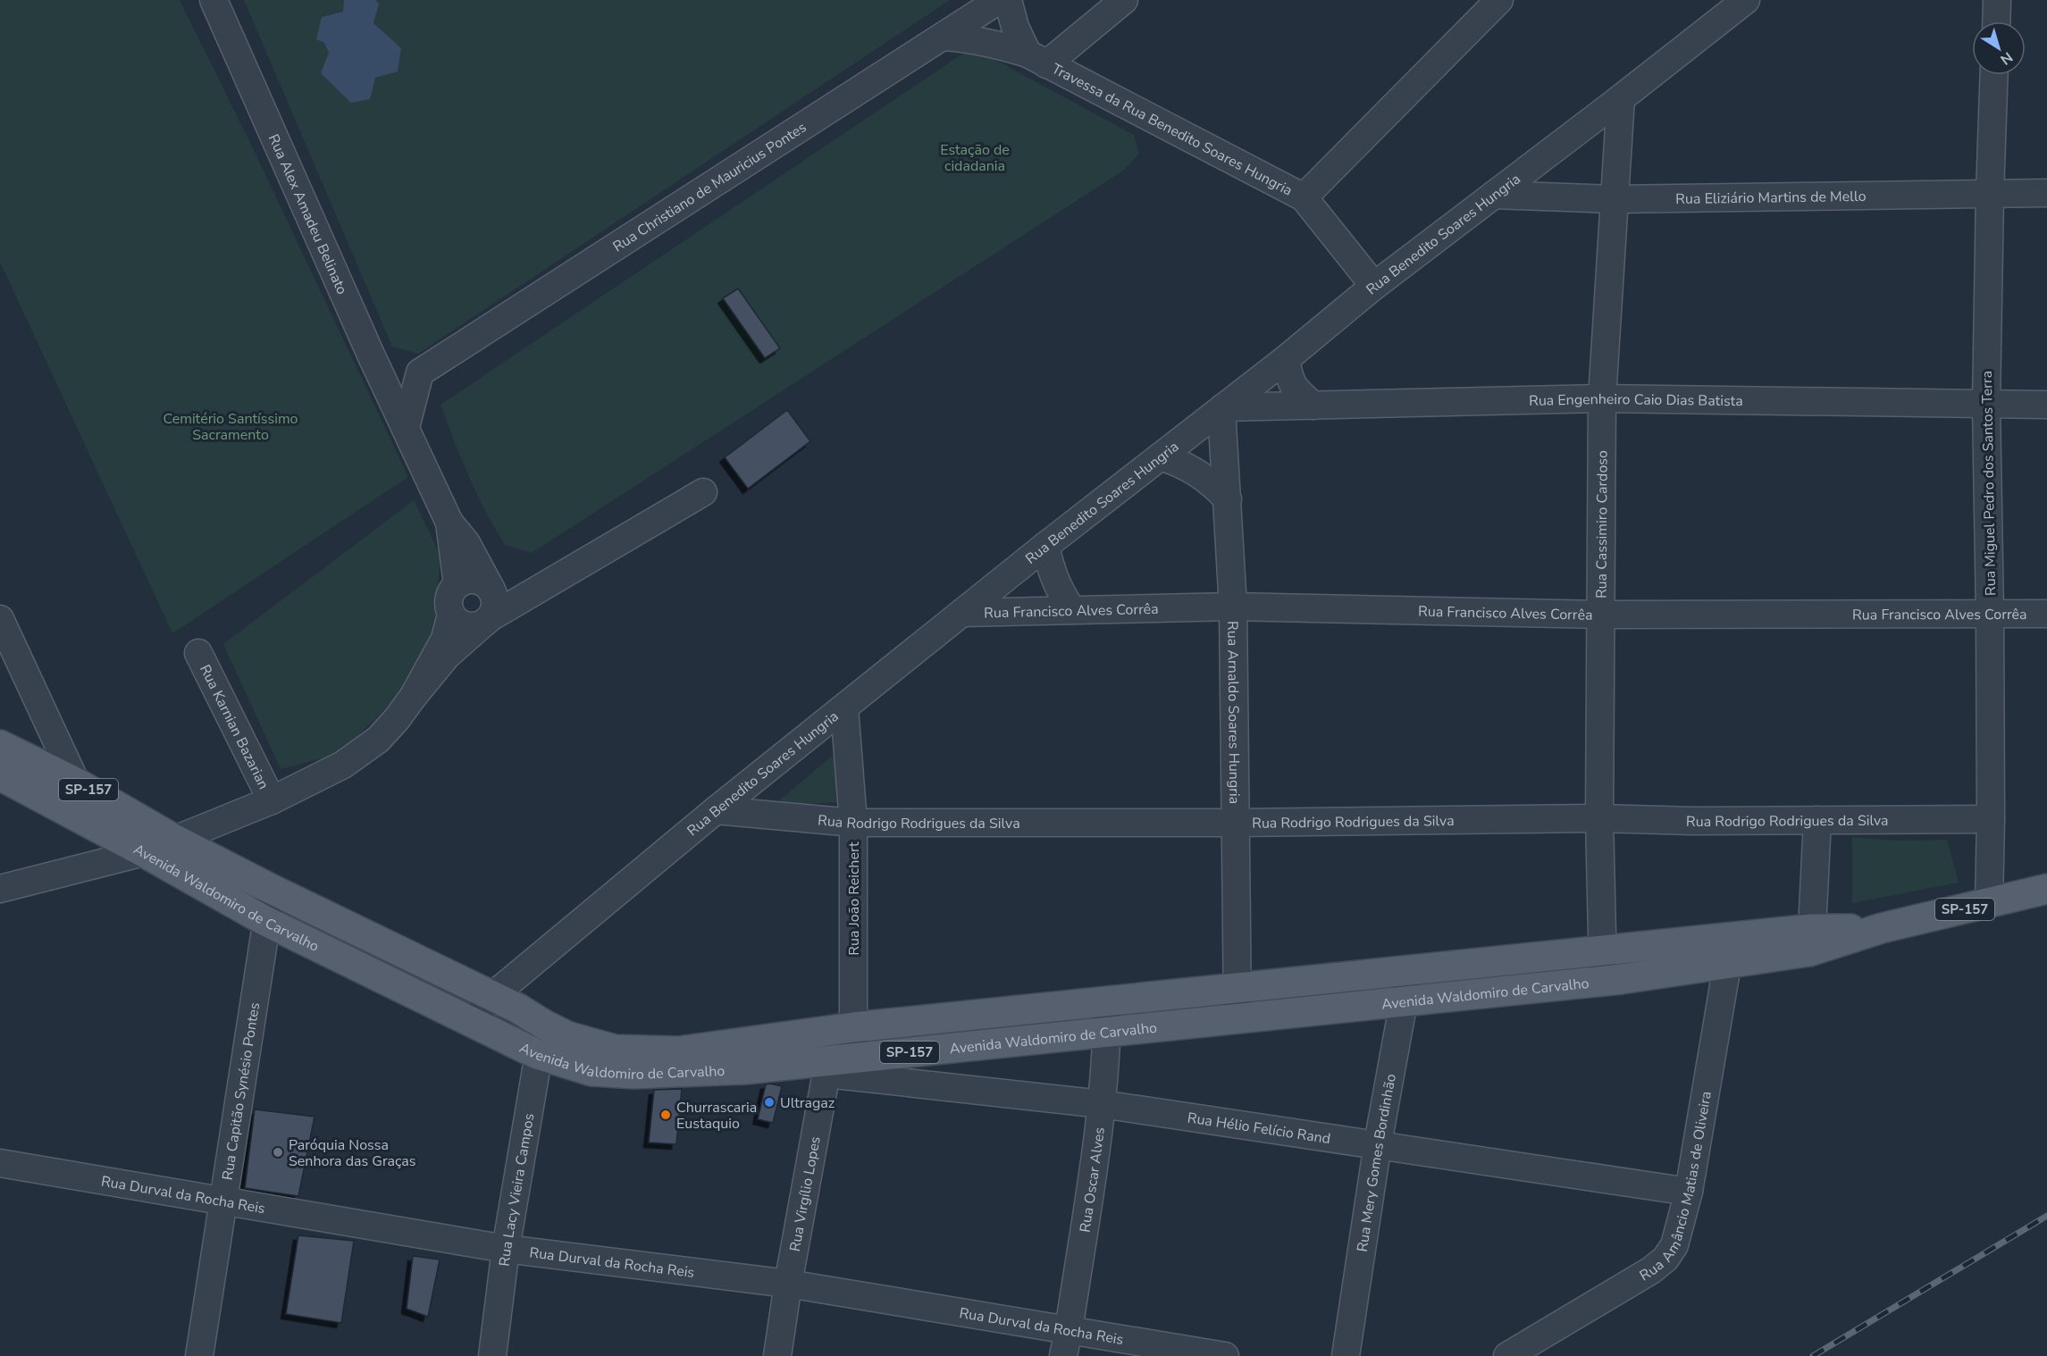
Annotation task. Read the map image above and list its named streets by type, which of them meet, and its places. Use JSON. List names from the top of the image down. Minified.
{"streets":{"main road":["SP-157","Avenida Waldomiro de Carvalho"],"street":["Travessa da Rua Benedito Soares Hungria","Rua Christiano de Mauricius Pontes","Rua Eliziário Martins de Mello","Rua Alex Amadeu Belinato","Rua Benedito Soares Hungria","Rua Engenheiro Caio Dias Batista","Rua Miguel Pedro dos Santos Terra","Rua Cassimiro Cardoso","Rua Francisco Alves Corrêa","Rua Arnaldo Soares Hungria","Rua Karnian Bazarian","Rua Rodrigo Rodrigues da Silva","Rua João Reichert","Rua Capitão Synésio Pontes","Rua Hélio Felício Rand","Rua Mery Gomes Bordinhão","Rua Oscar Alves","Rua Amâncio Matias de Oliveira","Rua Lacy Vieira Campos","Rua Durval da Rocha Reis","Rua Virgílio Lopes"]},"crossings":[["Travessa da Rua Benedito Soares Hungria","Rua Christiano de Mauricius Pontes"],["Travessa da Rua Benedito Soares Hungria","Rua Benedito Soares Hungria"],["Rua Eliziário Martins de Mello","Rua Benedito Soares Hungria"],["Rua Eliziário Martins de Mello","Rua Miguel Pedro dos Santos Terra"],["Rua Eliziário Martins de Mello","Rua Cassimiro Cardoso"],["Rua Benedito Soares Hungria","Rua Engenheiro Caio Dias Batista"],["Rua Benedito Soares Hungria","Rua Cassimiro Cardoso"],["Rua Benedito Soares Hungria","Rua Francisco Alves Corrêa"],["Rua Benedito Soares Hungria","Rua Arnaldo Soares Hungria"],["Rua Benedito Soares Hungria","Rua Rodrigo Rodrigues da Silva"],["Rua Benedito Soares Hungria","Avenida Waldomiro de Carvalho"],["Rua Benedito Soares Hungria","Rua João Reichert"],["Rua Engenheiro Caio Dias Batista","Rua Miguel Pedro dos Santos Terra"],["Rua Engenheiro Caio Dias Batista","Rua Cassimiro Cardoso"],["Rua Engenheiro Caio Dias Batista","Rua Arnaldo Soares Hungria"],["Rua Miguel Pedro dos Santos Terra","Rua Francisco Alves Corrêa"],["Rua Miguel Pedro dos Santos Terra","Rua Rodrigo Rodrigues da Silva"],["Rua Miguel Pedro dos Santos Terra","Avenida Waldomiro de Carvalho"],["Rua Cassimiro Cardoso","Rua Francisco Alves Corrêa"],["Rua Cassimiro Cardoso","Rua Rodrigo Rodrigues da Silva"],["Rua Cassimiro Cardoso","Avenida Waldomiro de Carvalho"],["Rua Francisco Alves Corrêa","Rua Arnaldo Soares Hungria"],["Rua Arnaldo Soares Hungria","Rua Rodrigo Rodrigues da Silva"],["Rua Arnaldo Soares Hungria","Avenida Waldomiro de Carvalho"],["Rua Rodrigo Rodrigues da Silva","Rua João Reichert"],["Avenida Waldomiro de Carvalho","Rua João Reichert"],["Avenida Waldomiro de Carvalho","Rua Capitão Synésio Pontes"],["Avenida Waldomiro de Carvalho","Rua Hélio Felício Rand"],["Avenida Waldomiro de Carvalho","Rua Mery Gomes Bordinhão"],["Avenida Waldomiro de Carvalho","Rua Oscar Alves"],["Avenida Waldomiro de Carvalho","Rua Amâncio Matias de Oliveira"],["Avenida Waldomiro de Carvalho","Rua Lacy Vieira Campos"],["Avenida Waldomiro de Carvalho","Rua Virgílio Lopes"],["Rua João Reichert","Rua Virgílio Lopes"],["Rua Capitão Synésio Pontes","Rua Durval da Rocha Reis"],["Rua Hélio Felício Rand","Rua Mery Gomes Bordinhão"],["Rua Hélio Felício Rand","Rua Oscar Alves"],["Rua Hélio Felício Rand","Rua Amâncio Matias de Oliveira"],["Rua Hélio Felício Rand","Rua Virgílio Lopes"],["Rua Oscar Alves","Rua Durval da Rocha Reis"],["Rua Lacy Vieira Campos","Rua Durval da Rocha Reis"],["Rua Durval da Rocha Reis","Rua Virgílio Lopes"]],"parks":["Estação de cidadania","Cemitério Santíssimo Sacramento"],"places":["Ultragaz","Churrascaria Eustaquio","Paróquia Nossa Senhora das Graças"],"north":"bottom right"}
